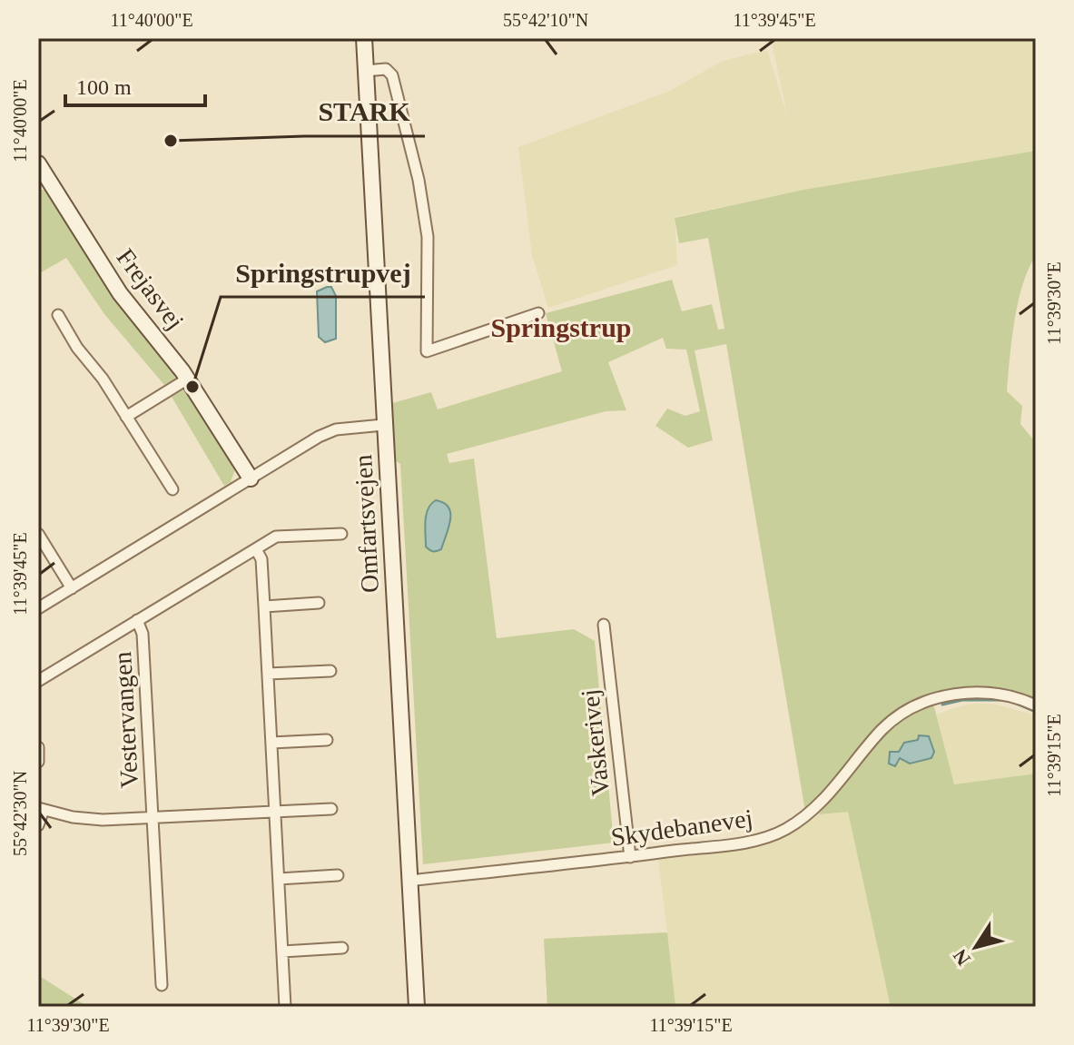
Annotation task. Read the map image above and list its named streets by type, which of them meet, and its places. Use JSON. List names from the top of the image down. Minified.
{"streets":{"main road":["Frejasvej","Omfartsvejen"],"street":["Vestervangen","Vaskerivej","Skydebanevej"]},"crossings":[["Omfartsvejen","Skydebanevej"],["Vaskerivej","Skydebanevej"]],"districts":["Springstrup"],"places":["STARK","Springstrupvej"],"scale_bar":"100 m","north":"bottom left","coordinates":["11°40'00\"E","55°42'10\"N","11°39'45\"E","11°39'30\"E","11°39'15\"E","55°42'30\"N"]}
